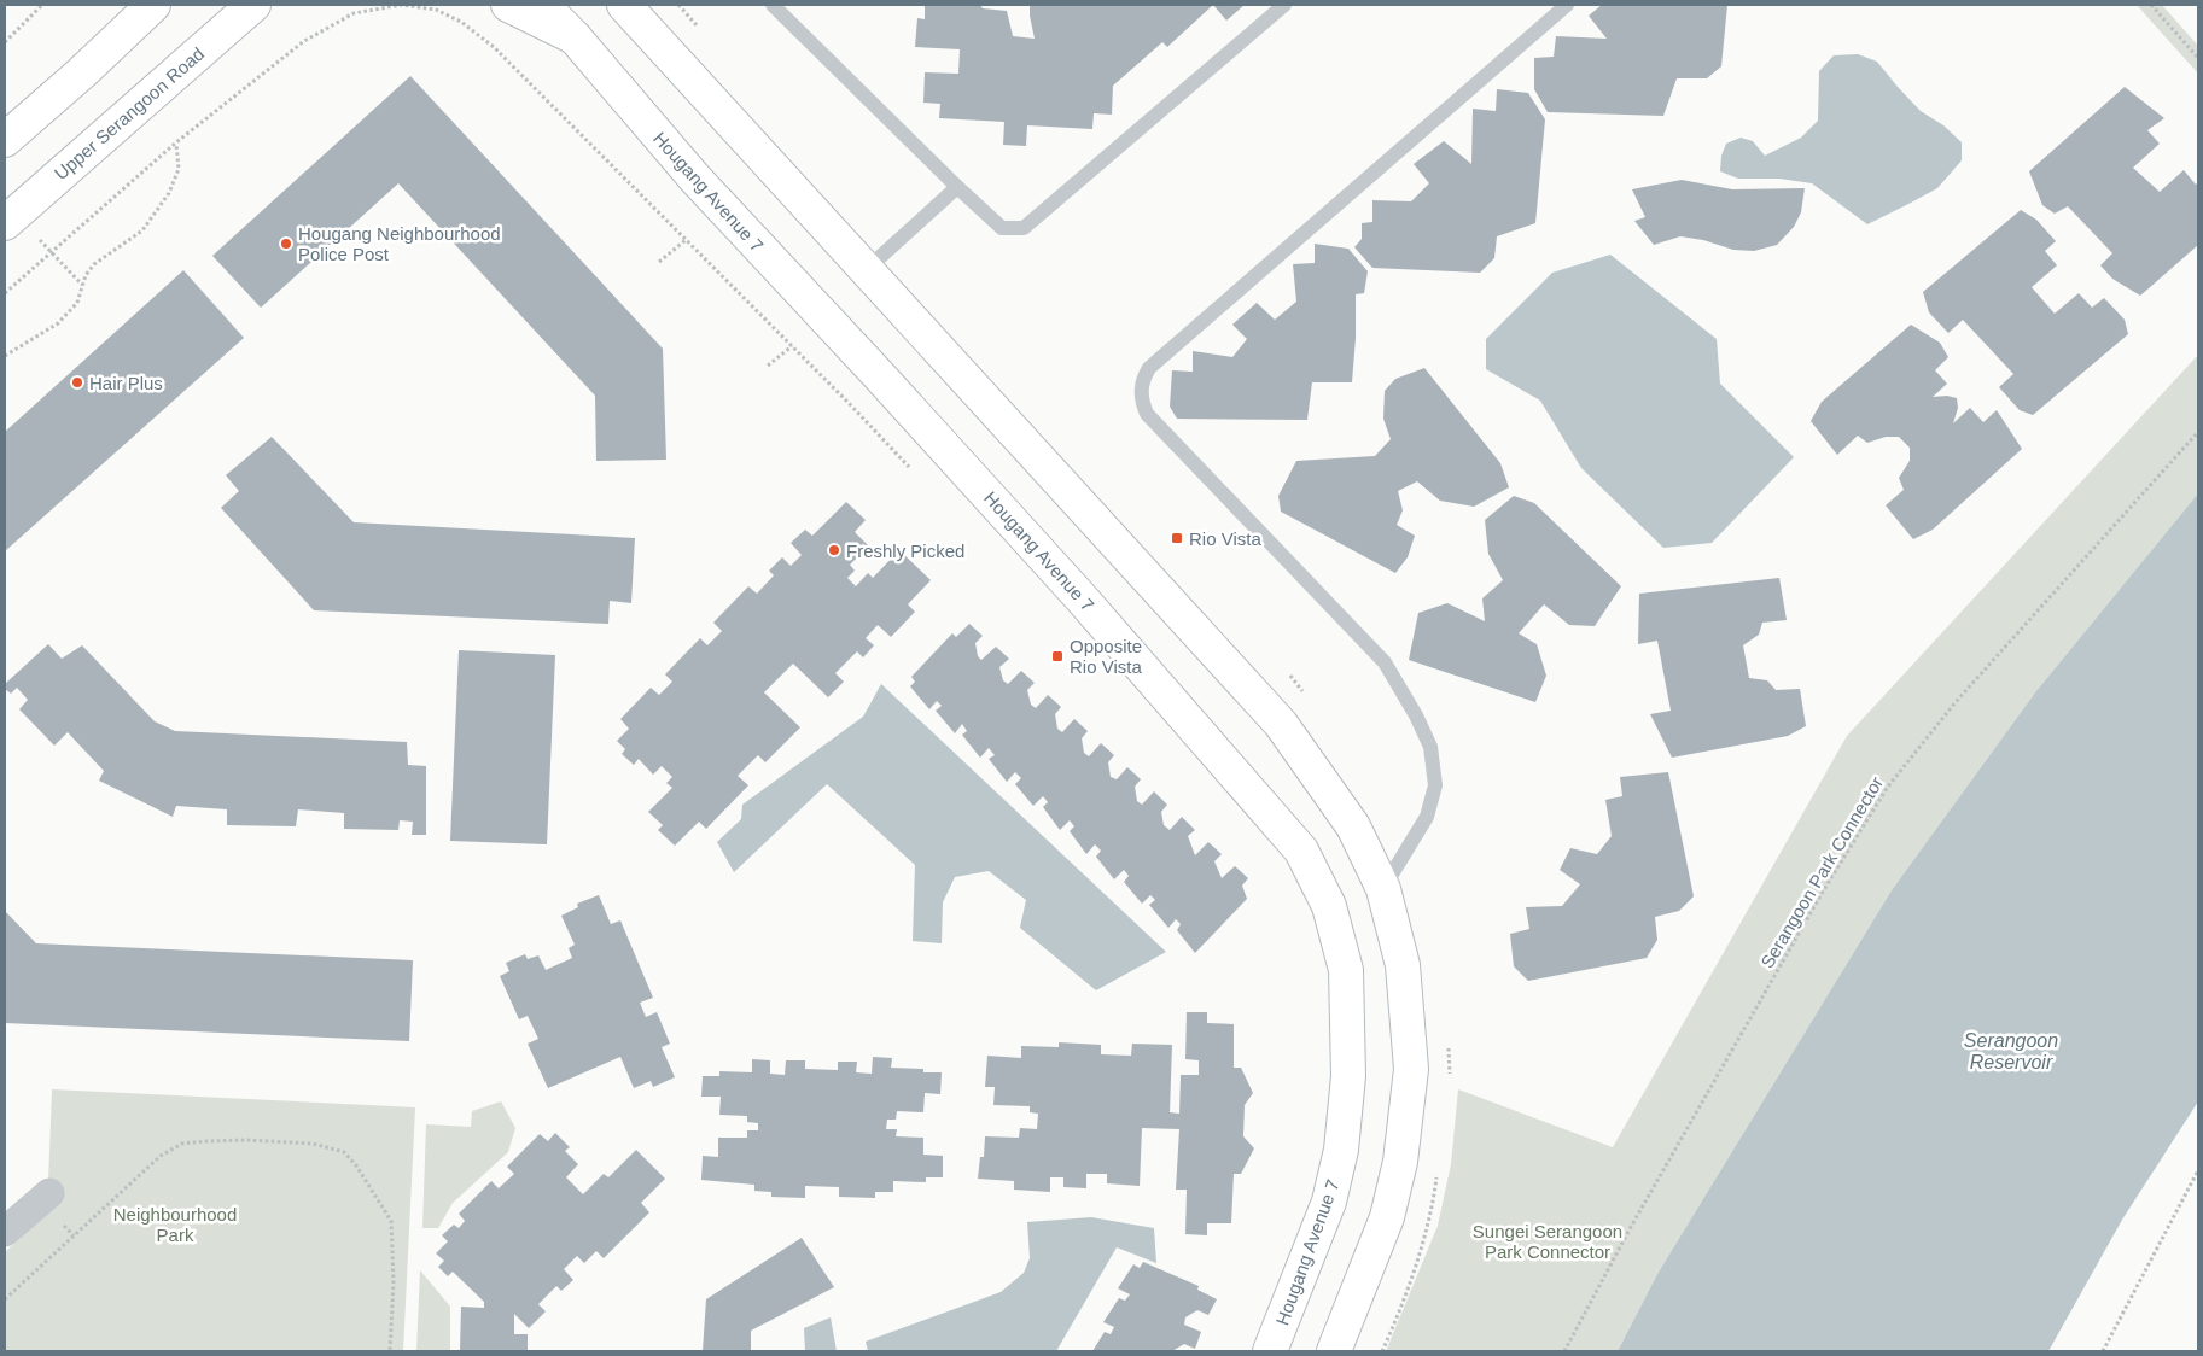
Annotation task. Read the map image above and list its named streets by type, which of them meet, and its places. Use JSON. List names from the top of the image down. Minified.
{"streets":{"main road":["Upper Serangoon Road","Hougang Avenue 7"],"path":["Serangoon Park Connector"]},"water":["Serangoon Reservoir"],"parks":["Neighbourhood Park","Sungei Serangoon Park Connector"],"places":{"other":["Hougang Neighbourhood Police Post","Hair Plus","Freshly Picked"],"transit":["Rio Vista","Opposite Rio Vista"]}}
